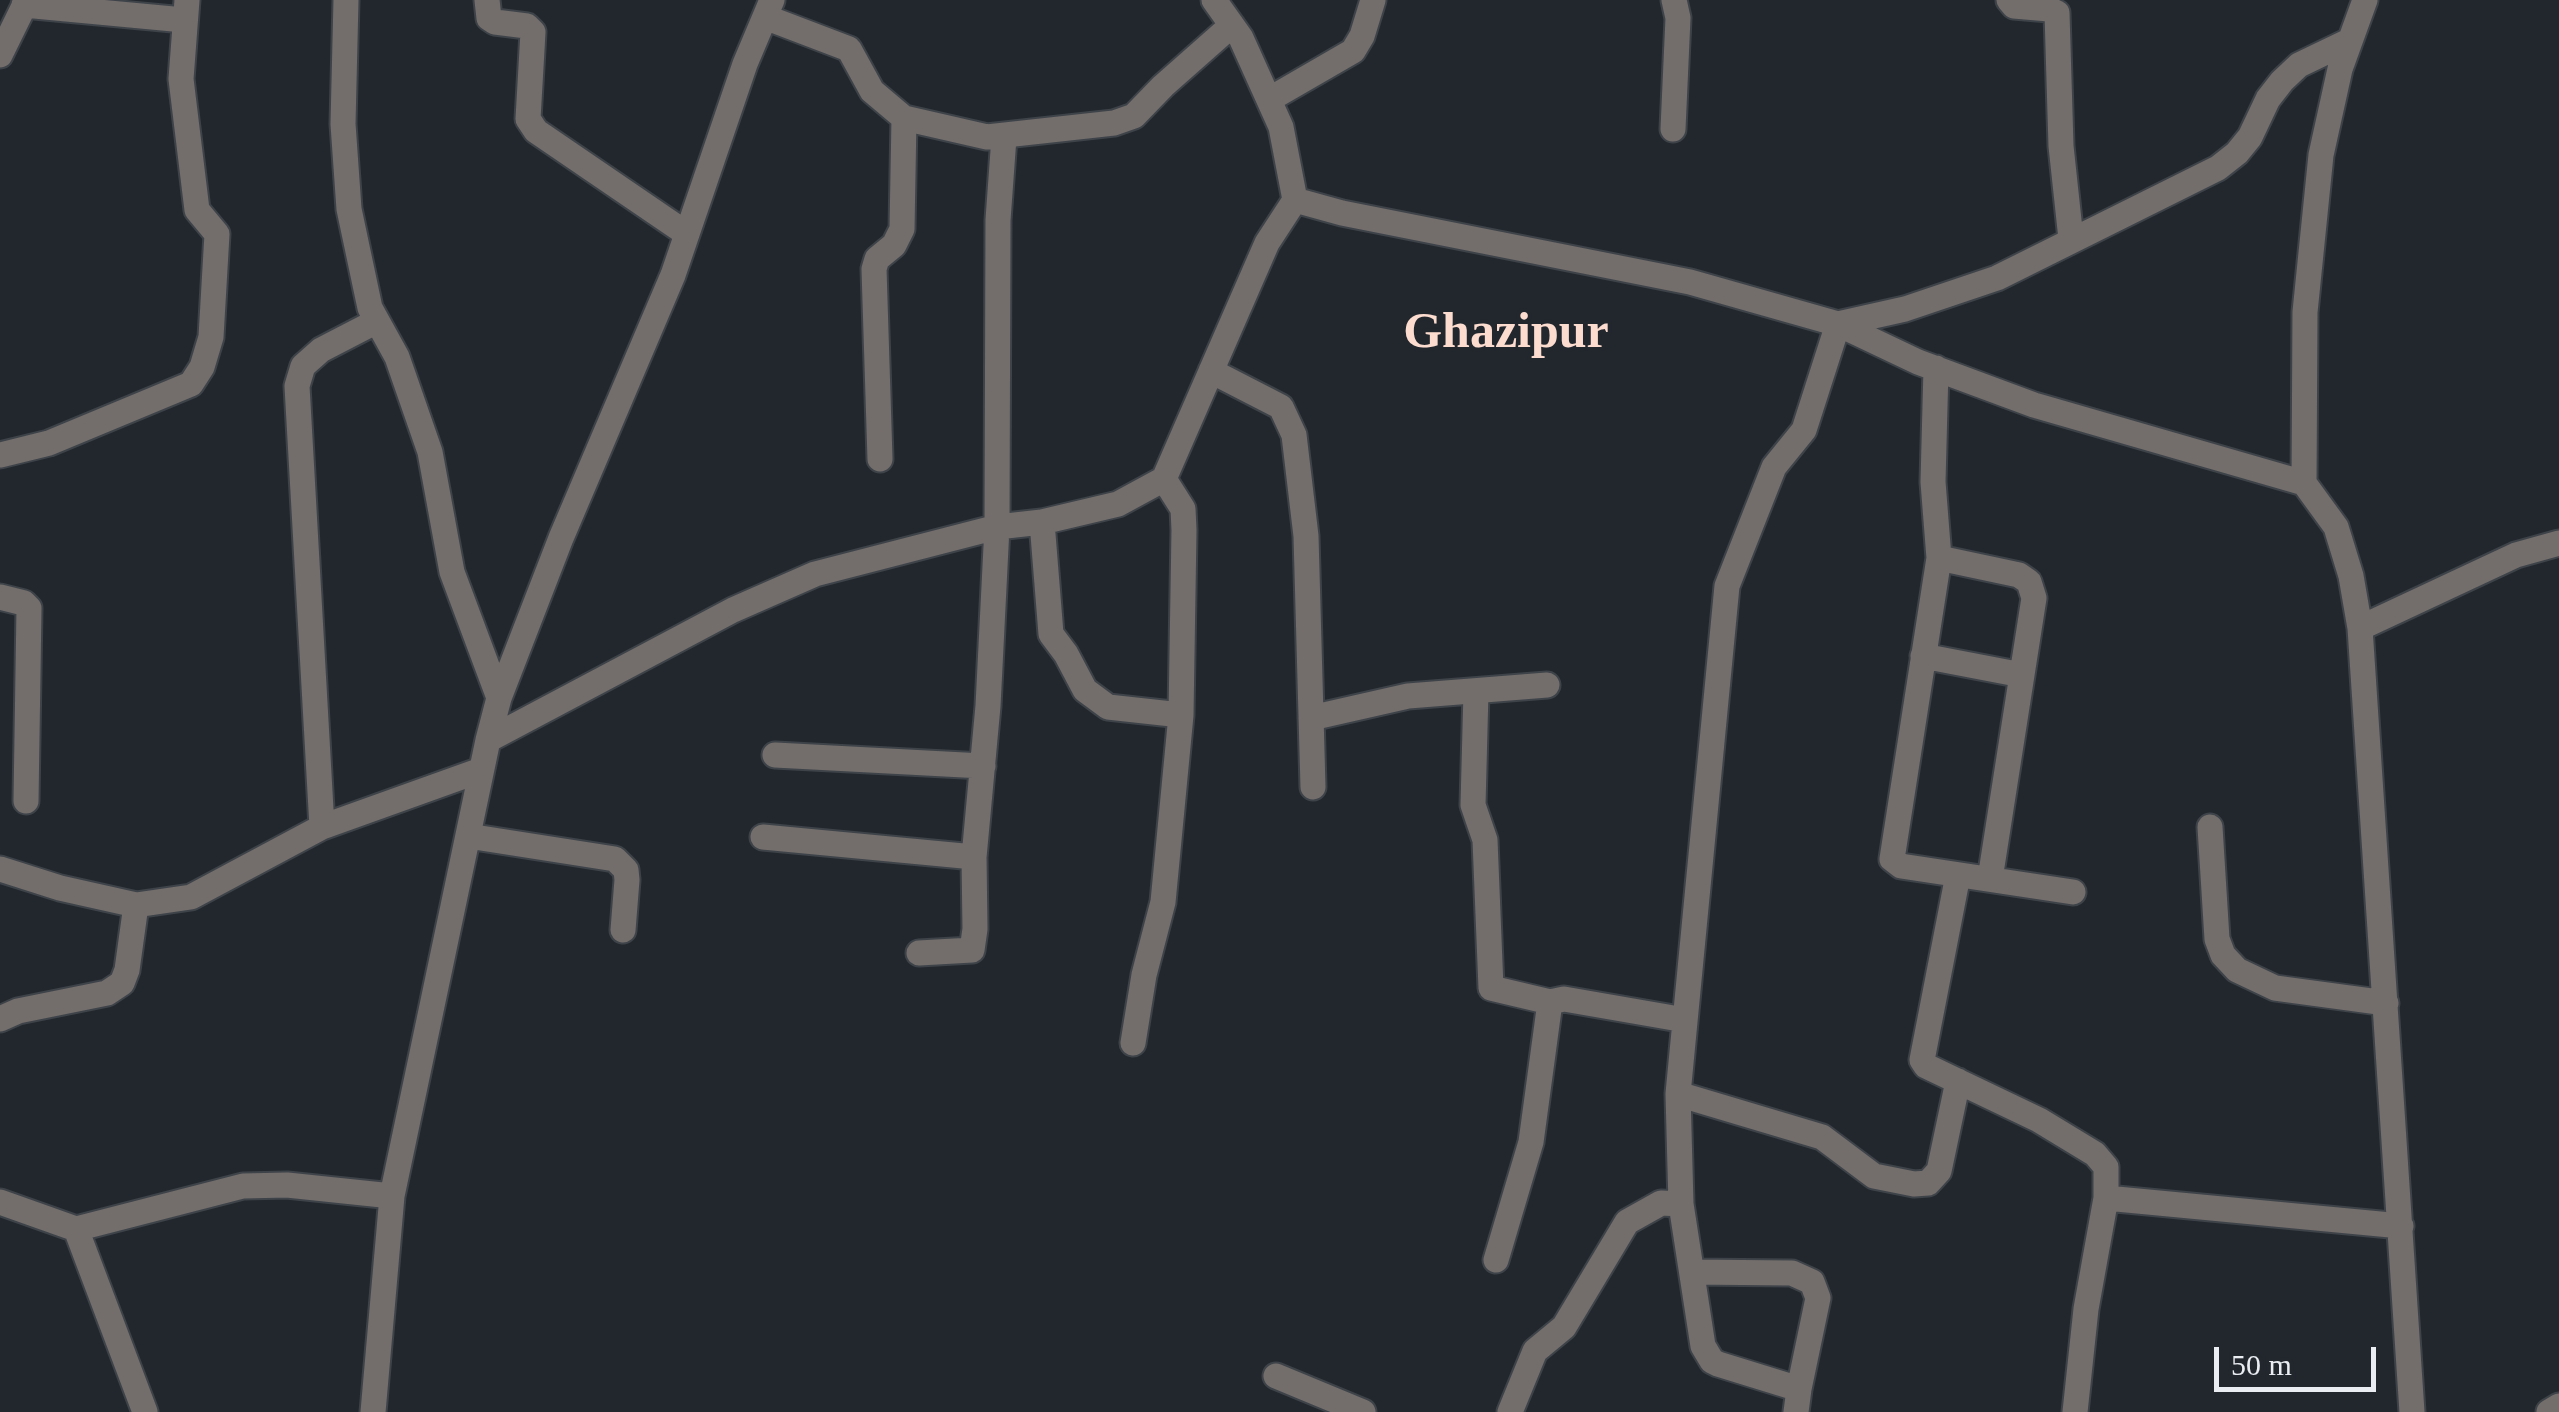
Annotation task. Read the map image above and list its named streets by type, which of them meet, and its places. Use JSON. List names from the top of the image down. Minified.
{"districts":["Ghazipur"],"scale_bar":"50 m"}
